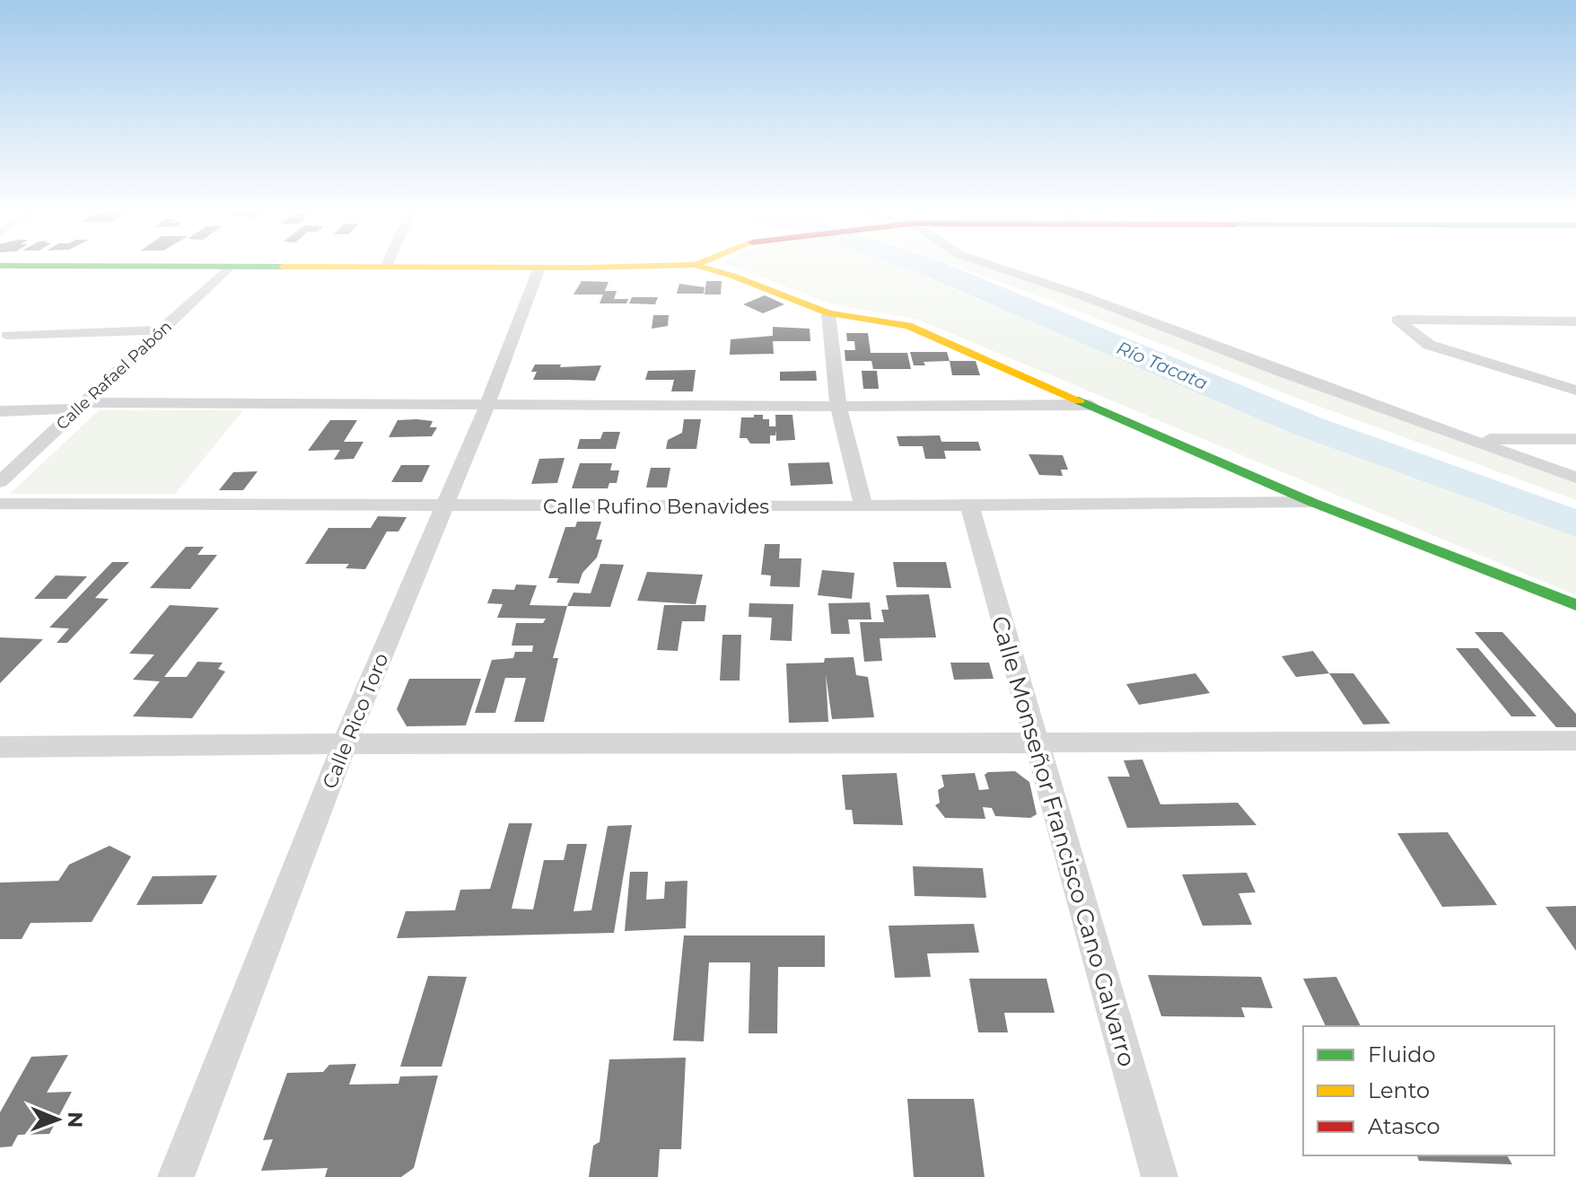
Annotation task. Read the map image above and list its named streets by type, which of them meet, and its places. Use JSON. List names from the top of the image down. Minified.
{"streets":{"street":["Calle Rafael Pabón","Calle Rufino Benavides","Calle Rico Toro","Calle Monseñor Francisco Cano Galvarro"]},"crossings":[["Calle Rufino Benavides","Calle Rico Toro"],["Calle Rufino Benavides","Calle Monseñor Francisco Cano Galvarro"]],"water":["Río Tacata"],"legend":["Fluido","Lento","Atasco"],"north":"right"}
